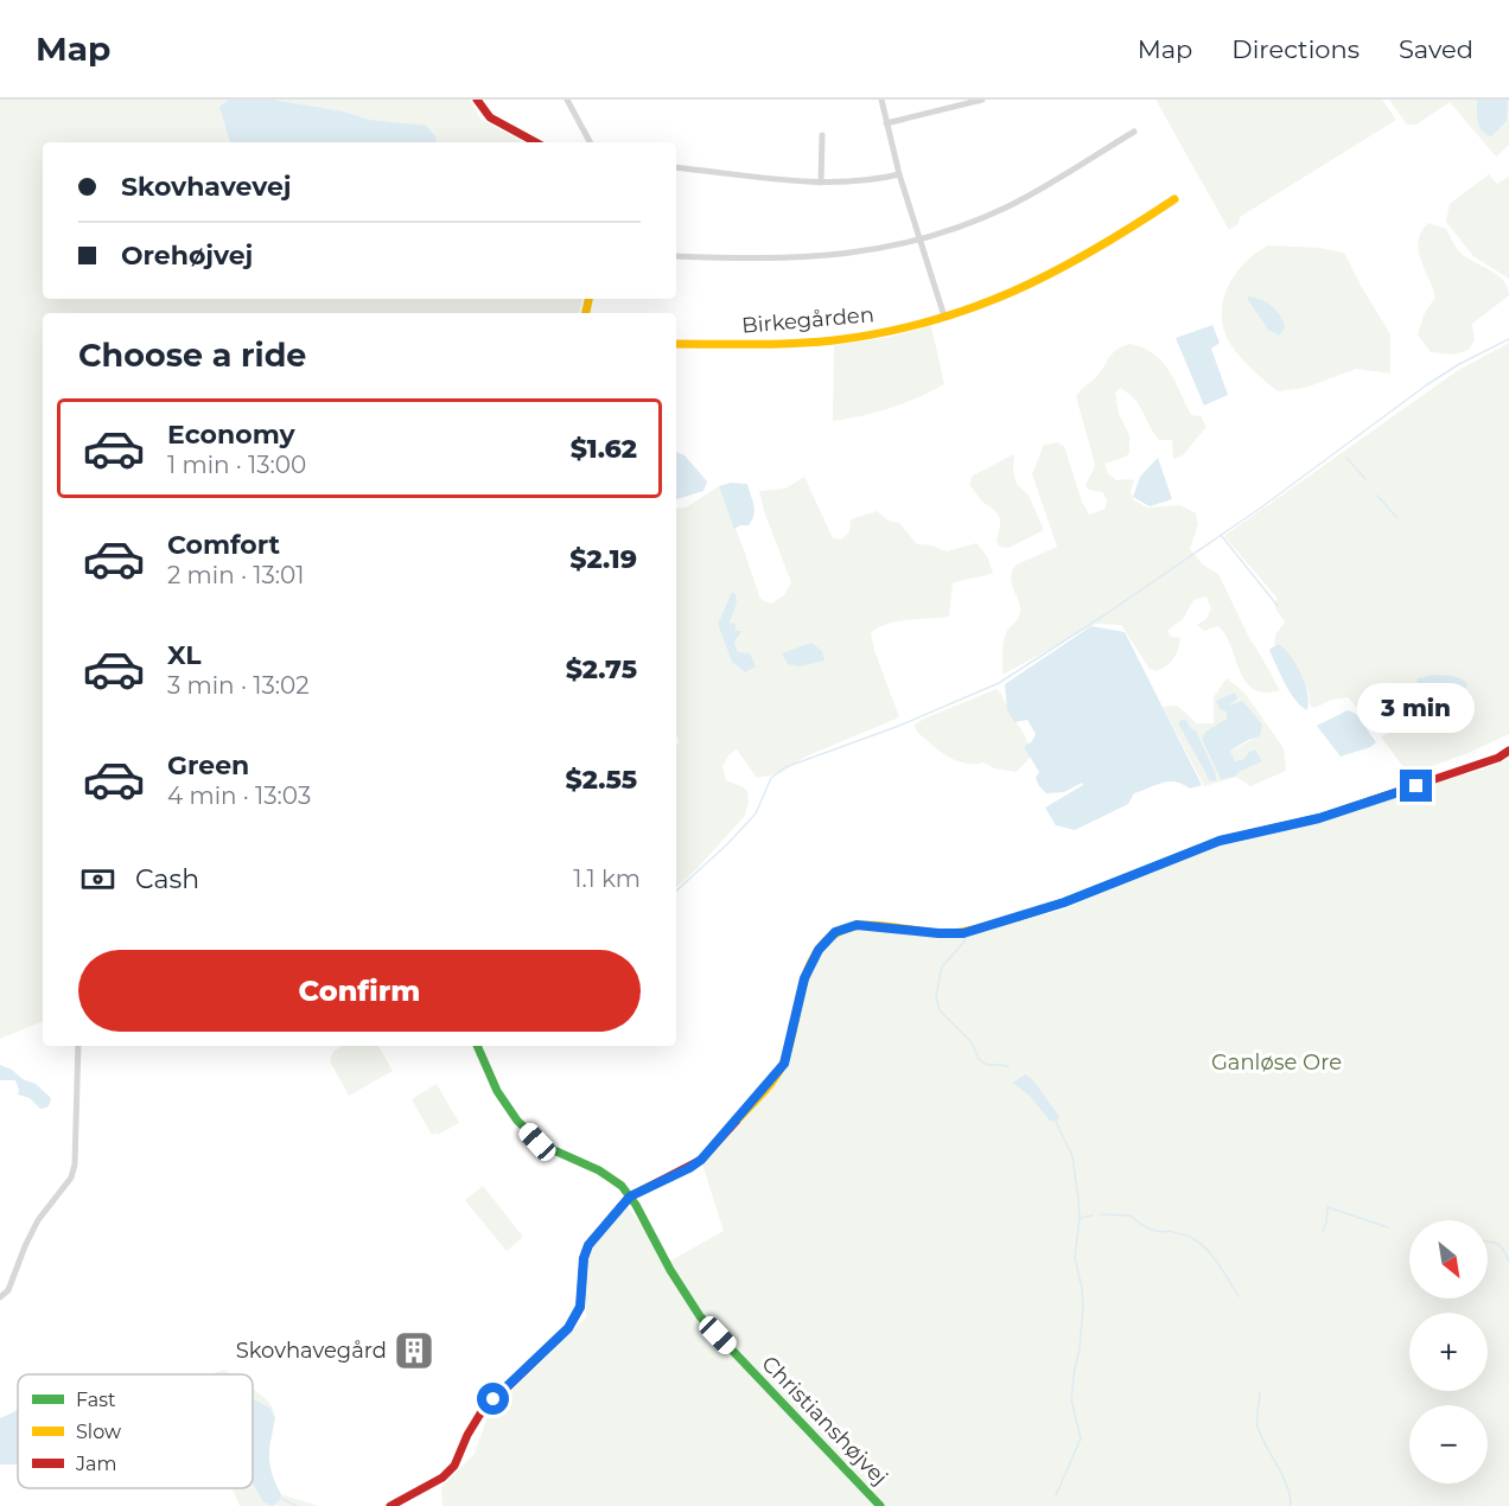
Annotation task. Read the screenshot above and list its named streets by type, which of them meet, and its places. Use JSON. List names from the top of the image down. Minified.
{"streets":{"street":["Birkegården","Christianshøjvej"]},"parks":["Ganløse Ore"],"places":{"building":["Skovhavegård"]},"legend":["Fast","Slow","Jam"],"north":"bottom right","page":{"header":"Map","nav":["Map","Directions","Saved"],"banner":["Skovhavevej","Orehøjvej"],"heading":"Choose a ride","list":[{"name":"Economy","note":"1 min · 13:00","value":"$1.62"},{"name":"Comfort","note":"2 min · 13:01","value":"$2.19"},{"name":"XL","note":"3 min · 13:02","value":"$2.75"},{"name":"Green","note":"4 min · 13:03","value":"$2.55"}],"bubble":"3 min","pay":["Cash","1.1 km"],"buttons":"Confirm","map_buttons":["+","−"]}}
